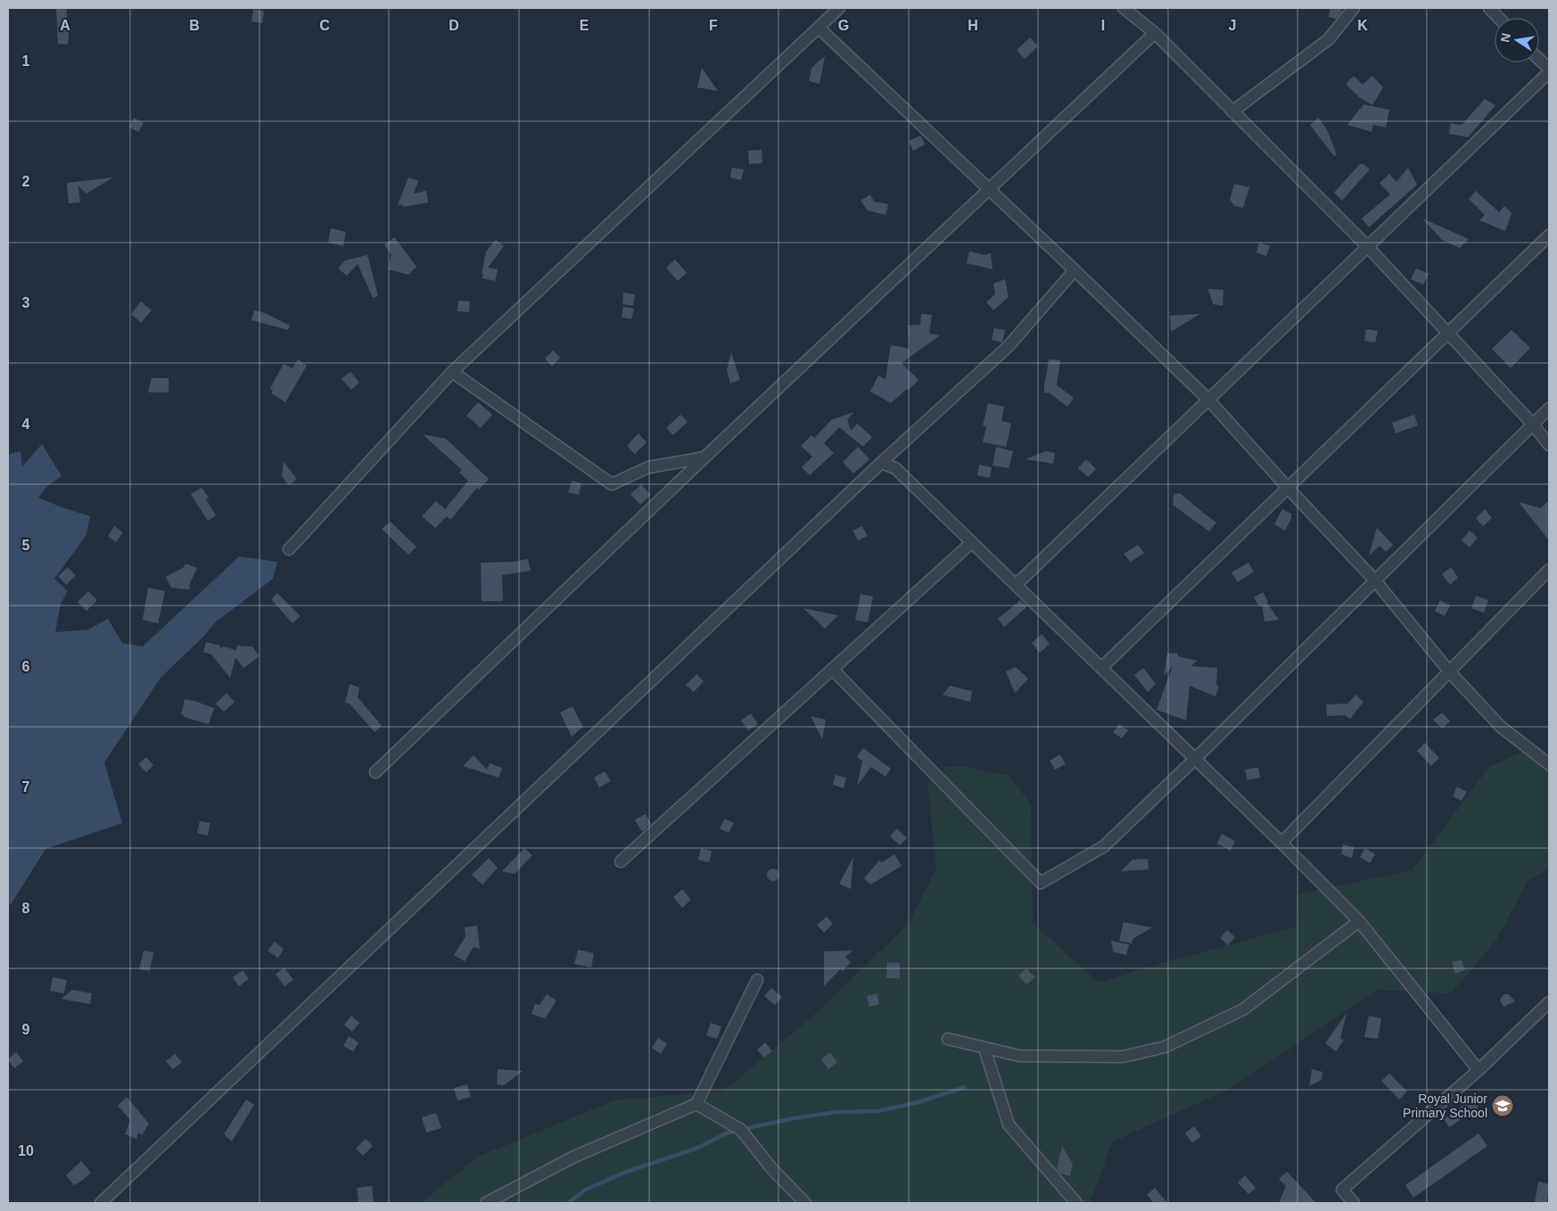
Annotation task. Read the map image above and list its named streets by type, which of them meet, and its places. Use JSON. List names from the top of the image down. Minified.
{"places":{"school or university":["Royal Junior Primary School"]},"north":"left","grid":{"columns":["A","B","C","D","E","F","G","H","I","J","K"],"rows":["1","2","3","4","5","6","7","8","9","10"]}}
